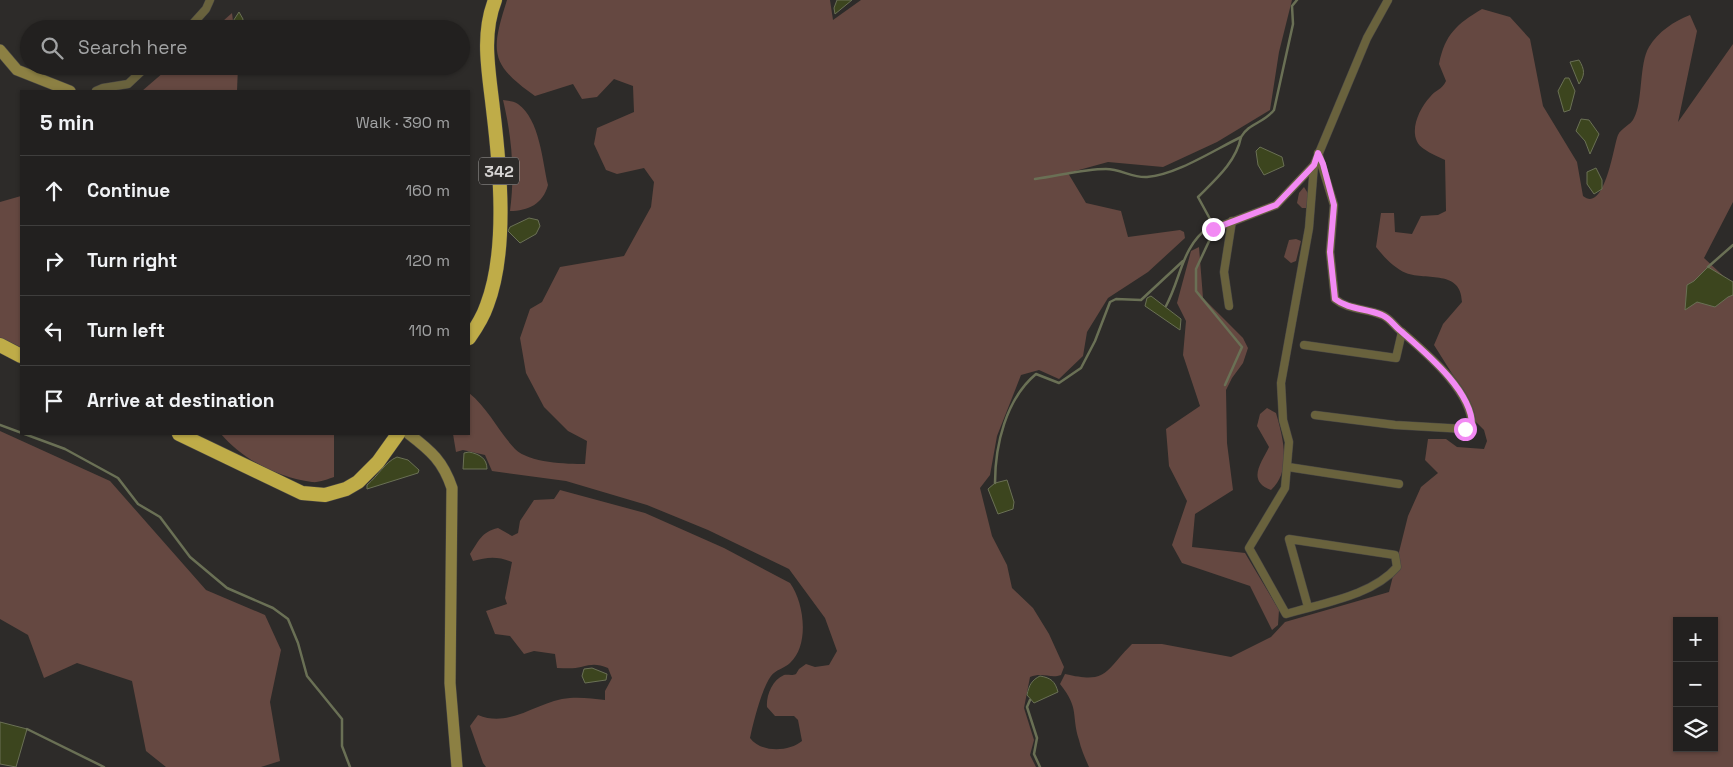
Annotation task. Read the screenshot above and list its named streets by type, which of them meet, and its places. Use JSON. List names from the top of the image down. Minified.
{"streets":{"highway":["342"]},"page":{"search":"Search here","heading":["5 min","Walk · 390 m"],"list":[["Continue","160 m"],["Turn right","120 m"],["Turn left","110 m"],"Arrive at destination"],"map_buttons":["+","−"]}}
